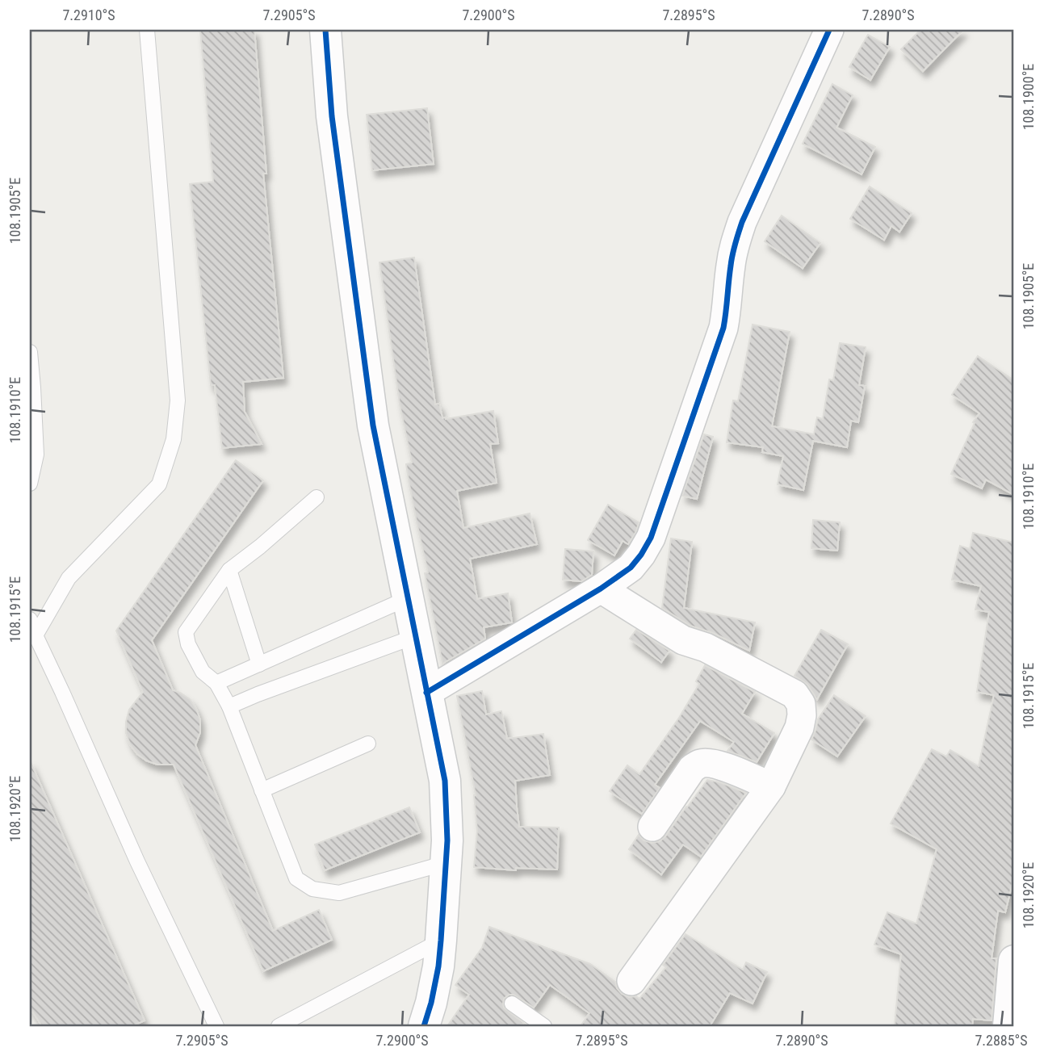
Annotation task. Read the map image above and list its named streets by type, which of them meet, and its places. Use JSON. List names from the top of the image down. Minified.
{"coordinates":["7.2910°S","7.2905°S","7.2900°S","7.2895°S","7.2890°S","108.1900°E","108.1905°E","108.1910°E","108.1915°E","108.1920°E","7.2885°S"]}
